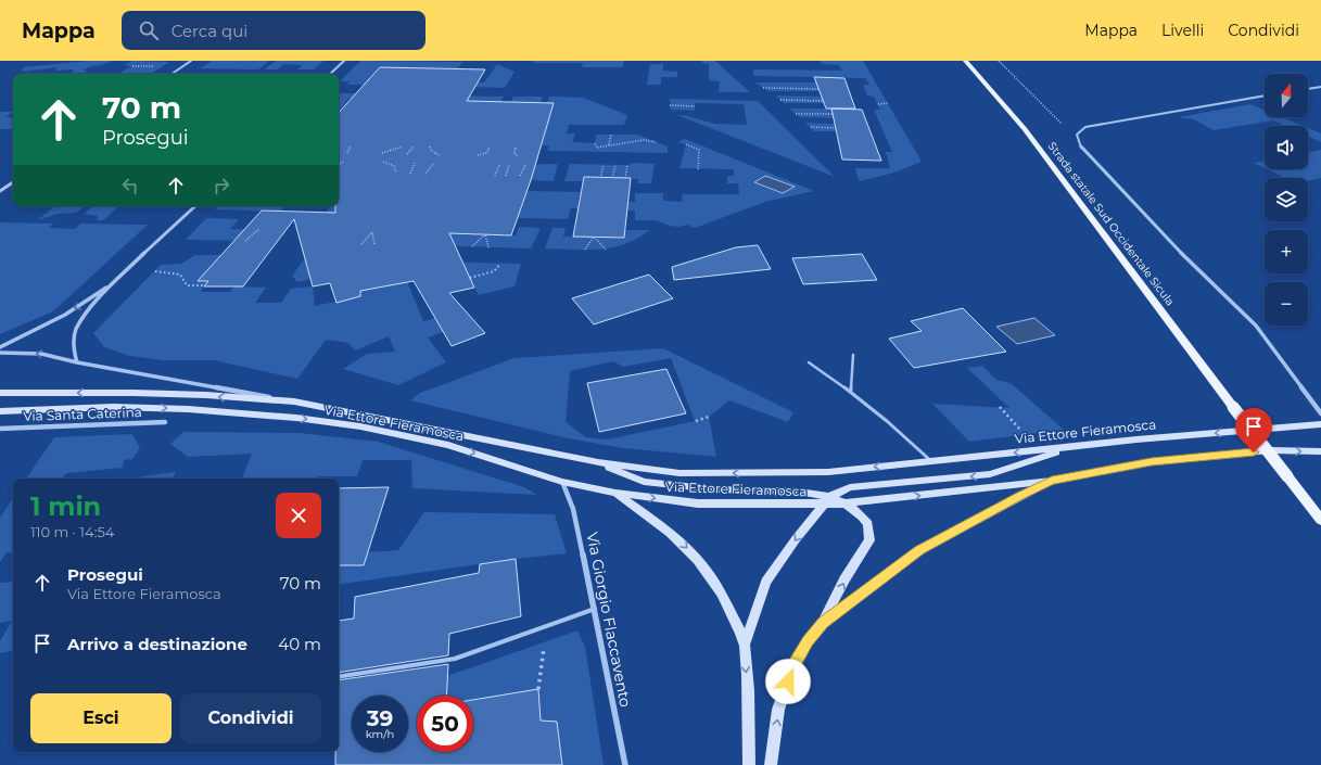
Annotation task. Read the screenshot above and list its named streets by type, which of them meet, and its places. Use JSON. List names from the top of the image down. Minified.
{"streets":{"main road":["Strada statale Sud Occidentale Sicula","Via Ettore Fieramosca"],"street":["Via Santa Caterina","Via Giorgio Flaccavento"]},"crossings":[["Via Ettore Fieramosca","Via Giorgio Flaccavento"]],"north":"top","page":{"header":"Mappa","search":"Cerca qui","nav":["Mappa","Livelli","Condividi"],"map_buttons":["+","−"],"turn":["70 m","Prosegui"],"heading":["1 min","110 m · 14:54"],"list":[{"name":"Prosegui","note":"Via Ettore Fieramosca","value":"70 m"},{"name":"Arrivo a destinazione","value":"40 m"}],"buttons":["Esci","Condividi"],"speed":"39 km/h","limit":"50"}}
